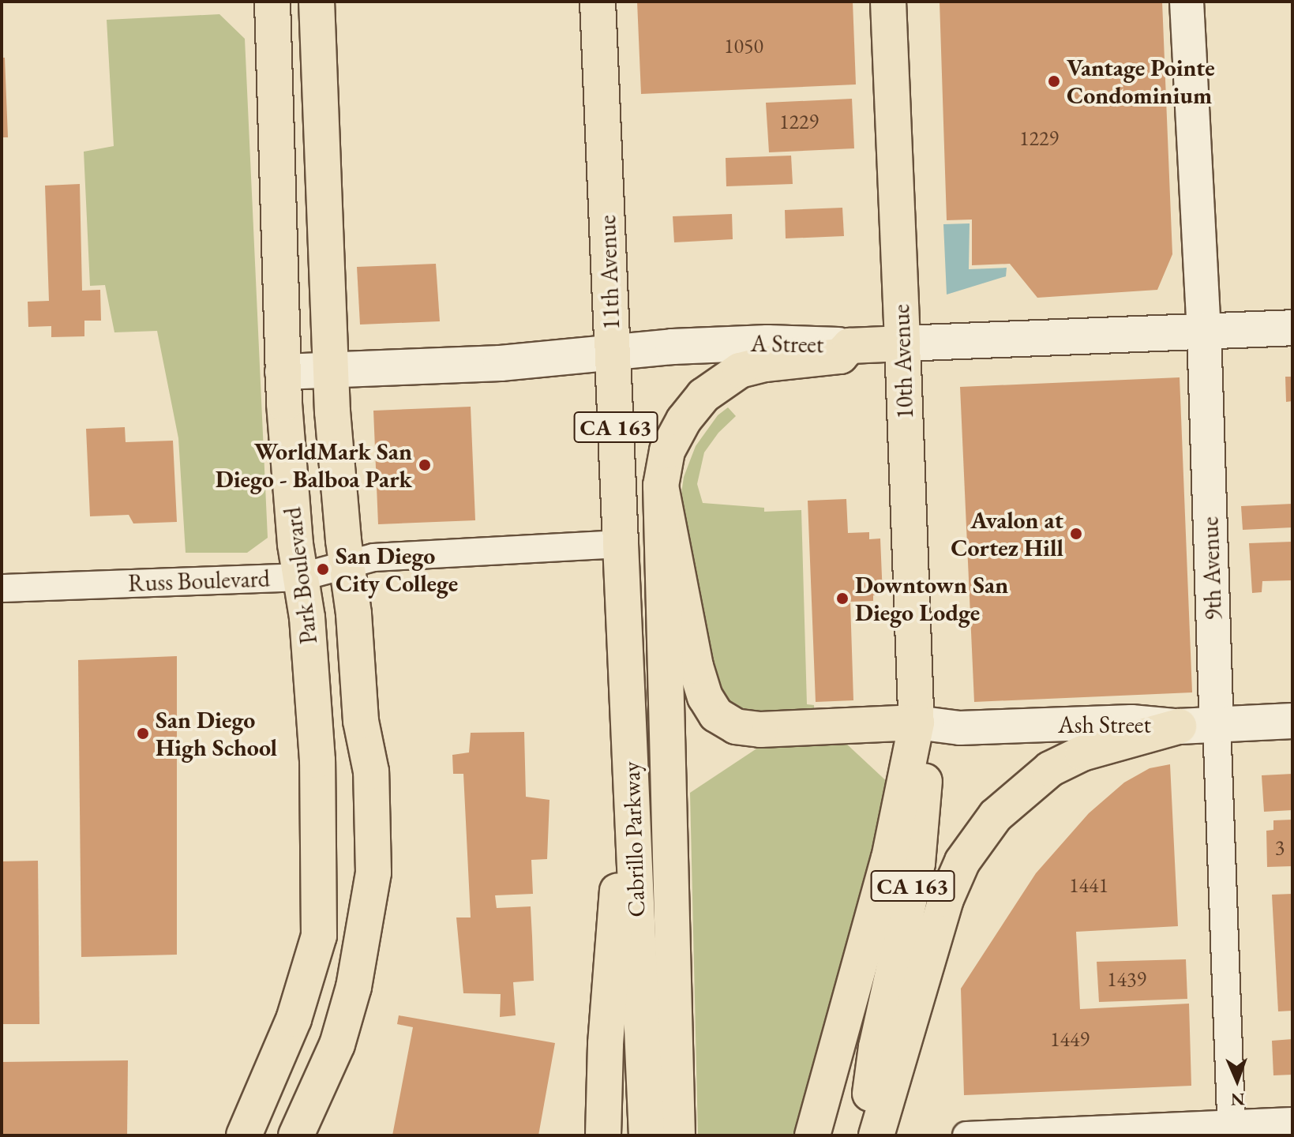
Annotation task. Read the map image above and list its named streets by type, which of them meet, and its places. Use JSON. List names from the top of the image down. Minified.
{"streets":{"main road":["11th Avenue","A Street","10th Avenue","CA 163","Park Boulevard","Ash Street","Cabrillo Parkway"],"street":["9th Avenue","Russ Boulevard"]},"crossings":[["11th Avenue","A Street"],["11th Avenue","Russ Boulevard"],["11th Avenue","Cabrillo Parkway"],["A Street","10th Avenue"],["A Street","9th Avenue"],["A Street","Park Boulevard"],["10th Avenue","CA 163"],["10th Avenue","Ash Street"],["CA 163","Ash Street"],["9th Avenue","Ash Street"],["Park Boulevard","Russ Boulevard"],["Russ Boulevard","Cabrillo Parkway"]],"places":["Vantage Pointe Condominium","WorldMark San Diego - Balboa Park","Avalon at Cortez Hill","San Diego City College","Downtown San Diego Lodge","San Diego High School"],"house_numbers":["1050","1229","1229","3","1441","1439","1449"],"north":"bottom"}
